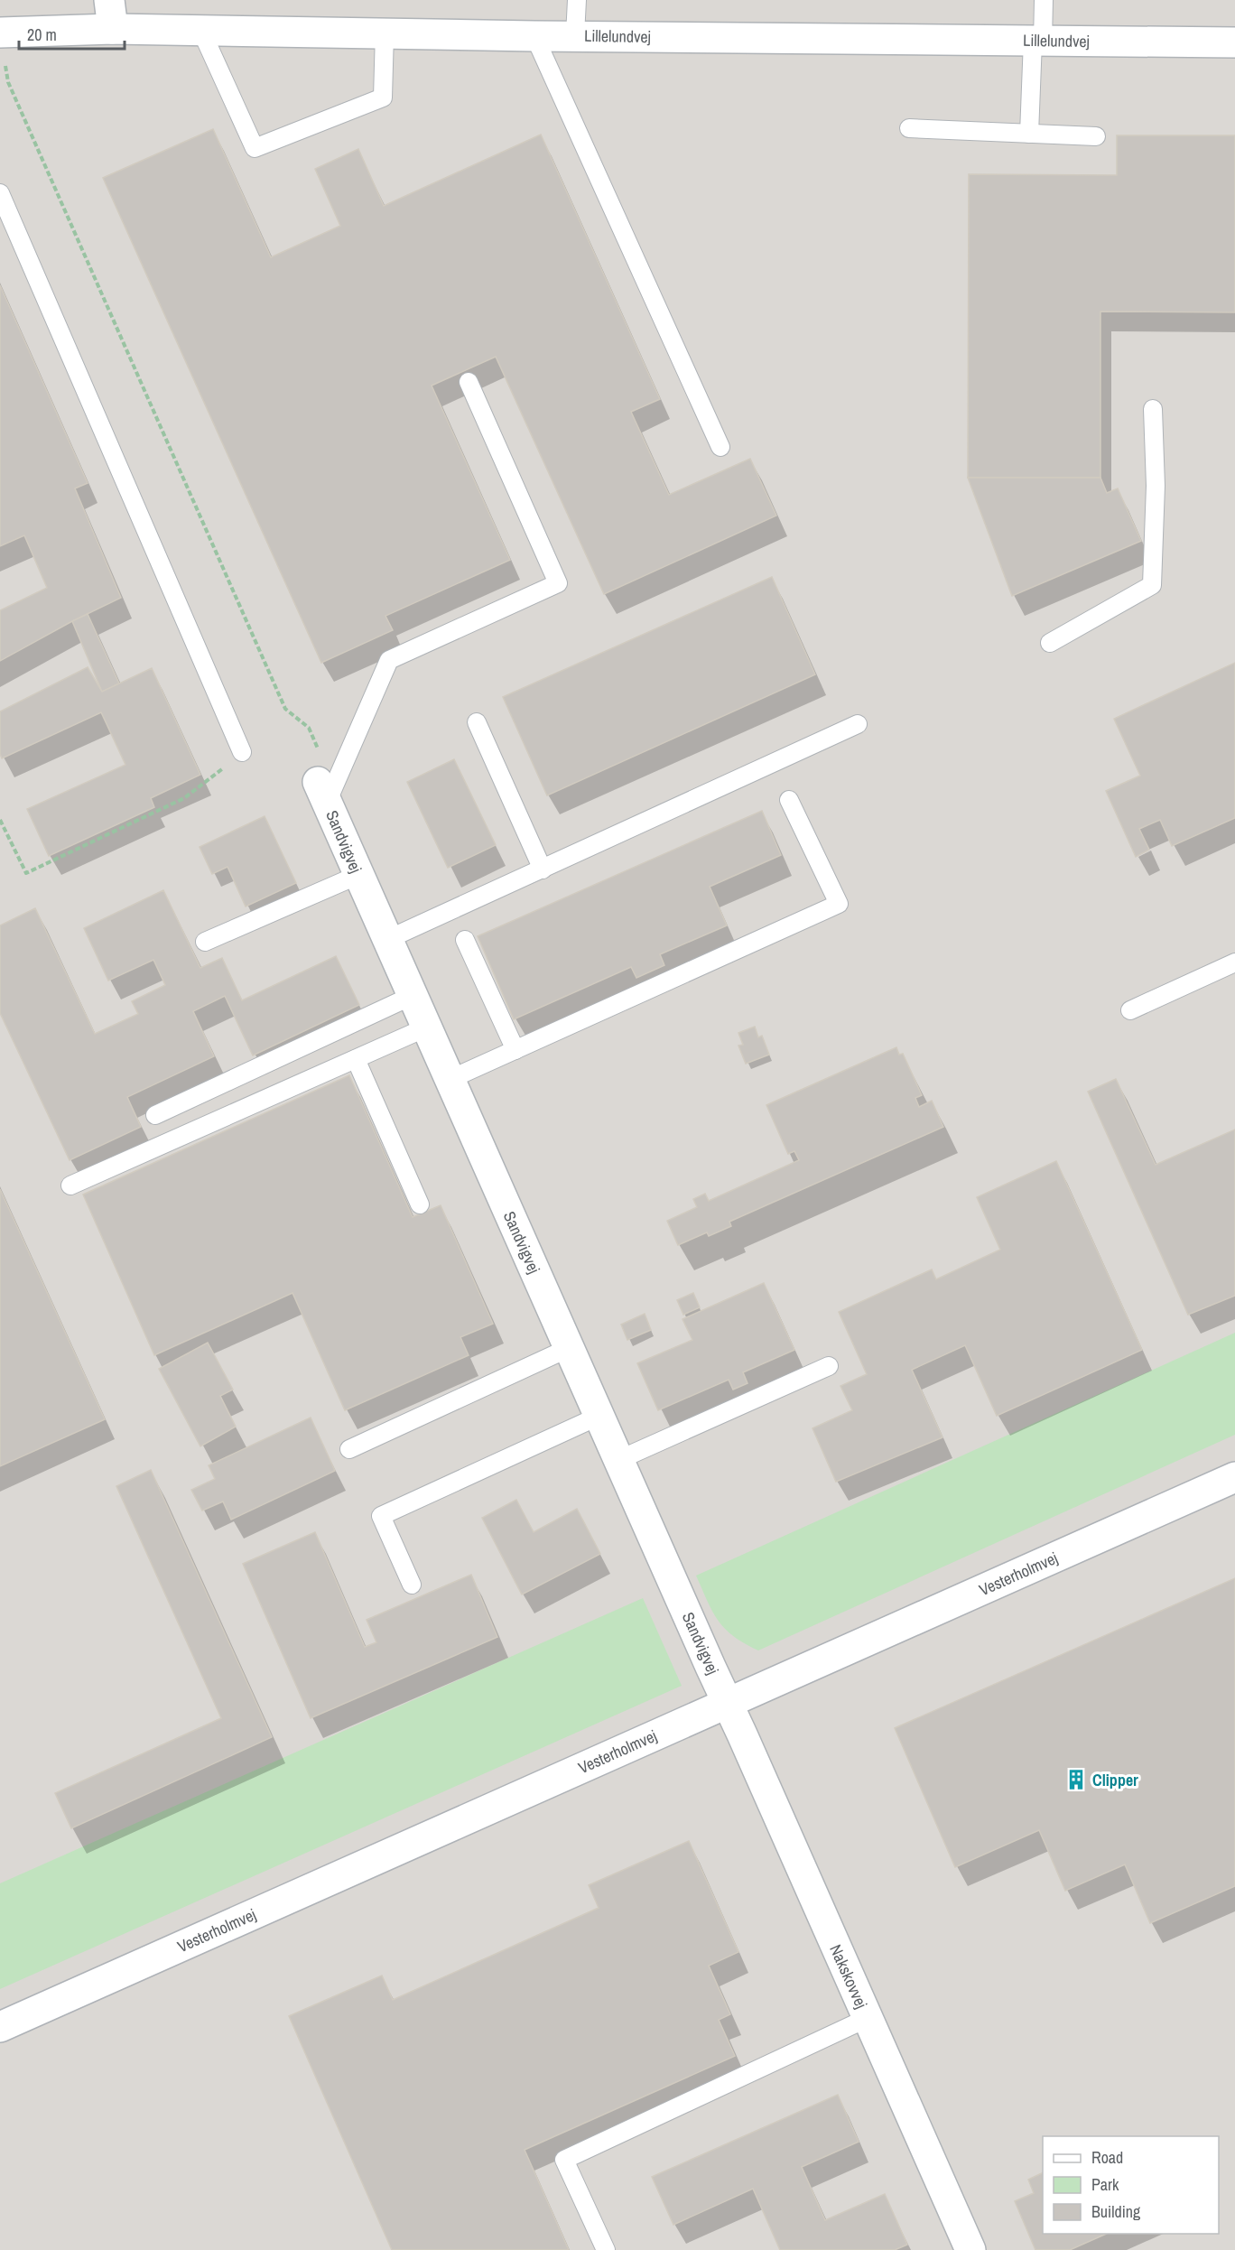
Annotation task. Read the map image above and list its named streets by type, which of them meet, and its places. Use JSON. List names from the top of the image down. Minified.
{"streets":{"street":["Lillelundvej","Sandvigvej","Vesterholmvej","Nakskovvej"]},"crossings":[["Sandvigvej","Vesterholmvej"],["Sandvigvej","Nakskovvej"],["Vesterholmvej","Nakskovvej"]],"places":{"building":["Clipper"]},"legend":["Road","Park","Building"],"scale_bar":"20 m"}
